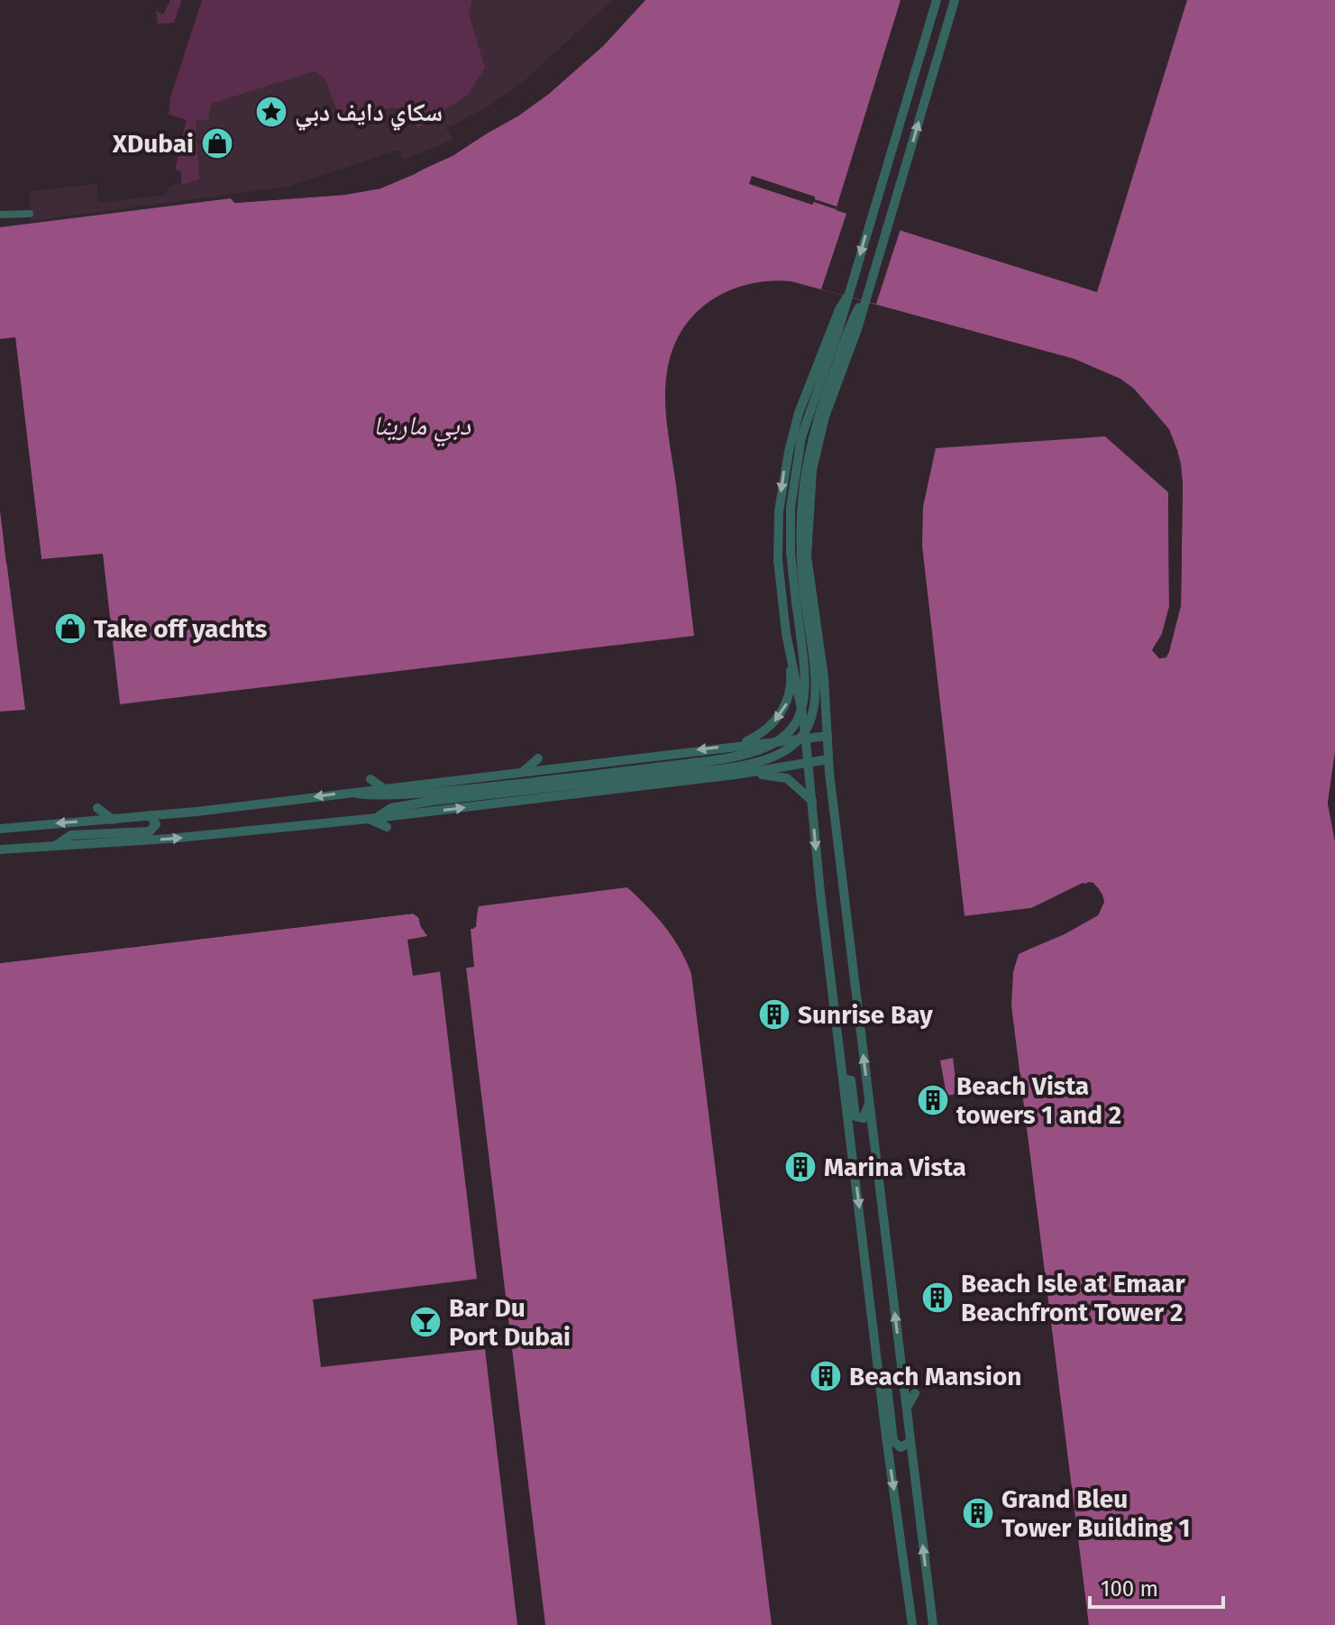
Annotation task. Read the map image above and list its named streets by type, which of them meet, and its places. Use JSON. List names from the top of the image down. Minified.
{"water":["دبي مارينا"],"places":{"place":["سكاي دايف دبي"],"shop":["XDubai","Take off yachts"],"building":["Sunrise Bay","Beach Vista towers 1 and 2","Marina Vista","Beach Isle at Emaar Beachfront Tower 2","Beach Mansion","Grand Bleu Tower Building 1"],"bar":["Bar Du Port Dubai"]},"scale_bar":"100 m"}
